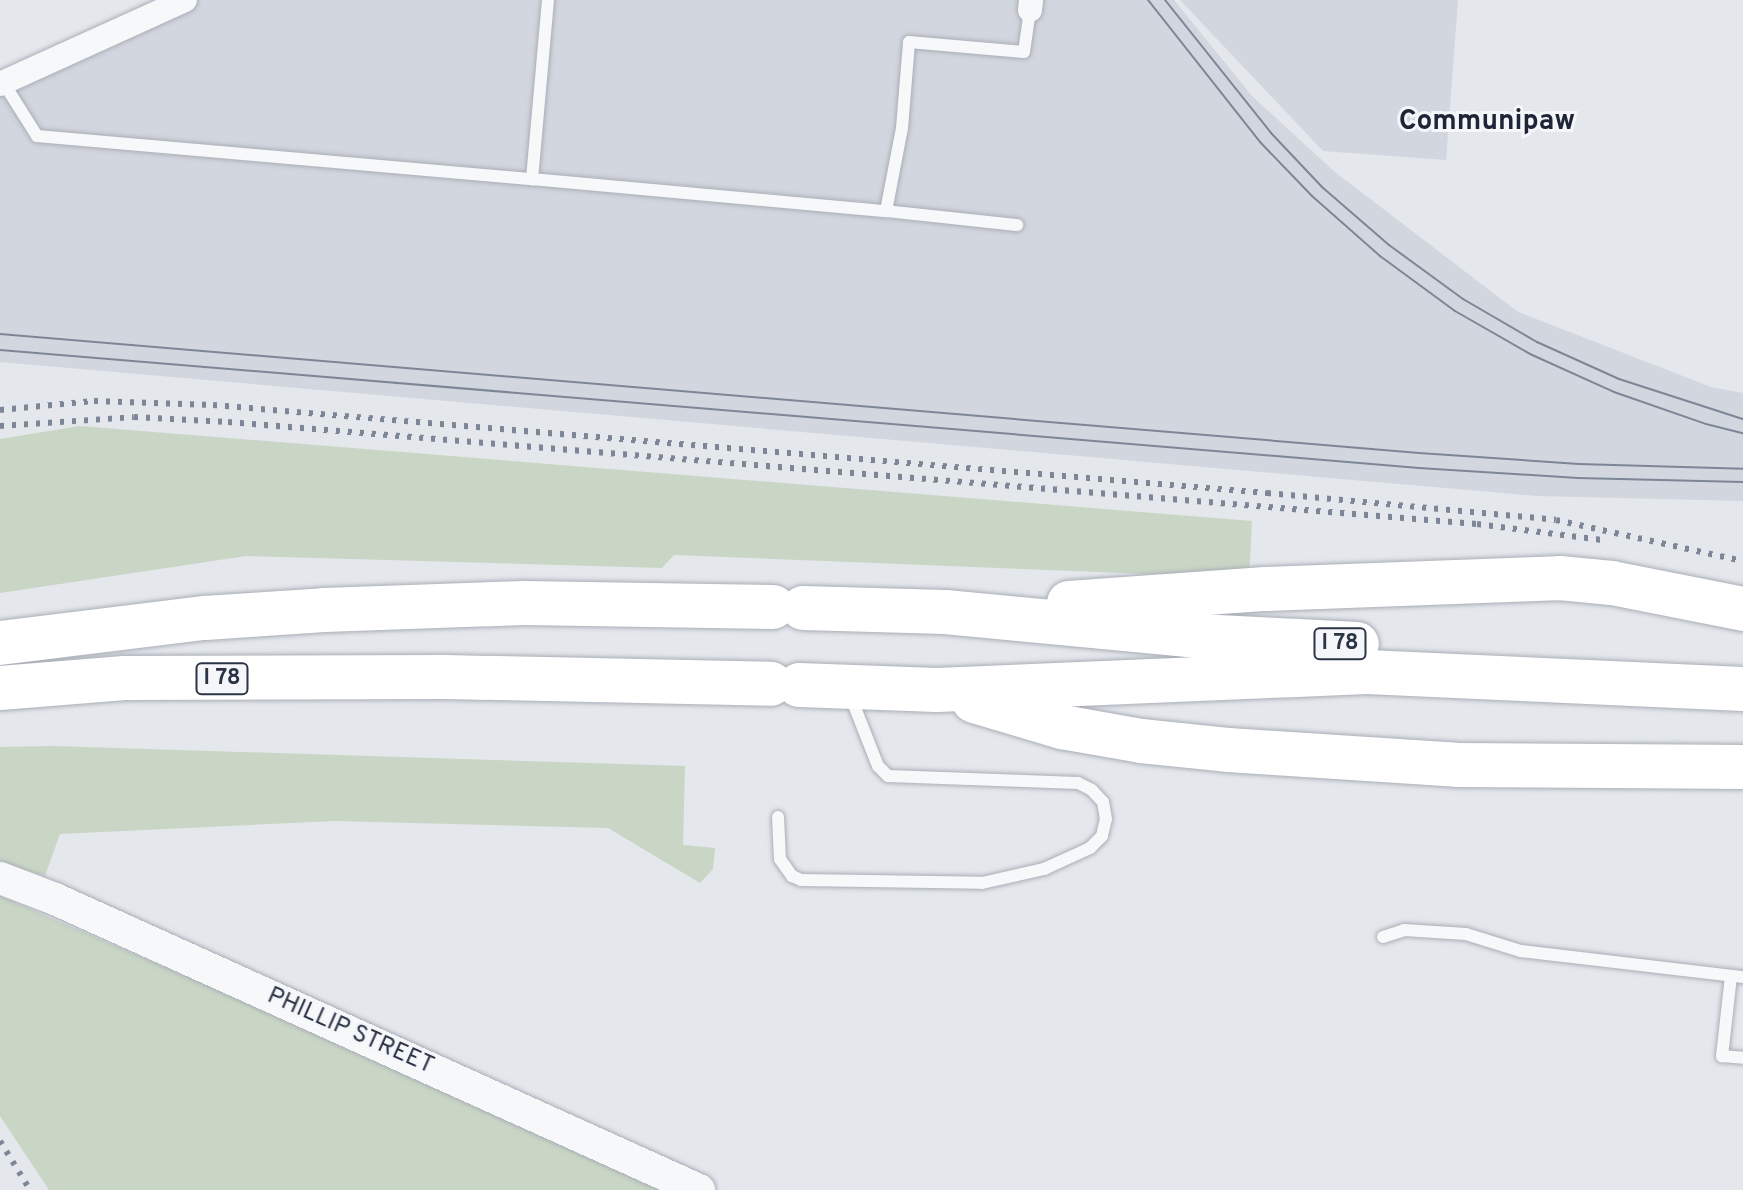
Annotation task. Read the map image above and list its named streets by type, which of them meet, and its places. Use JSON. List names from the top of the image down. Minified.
{"streets":{"highway":["I 78"],"street":["PHILLIP STREET"]},"districts":["Communipaw"]}
